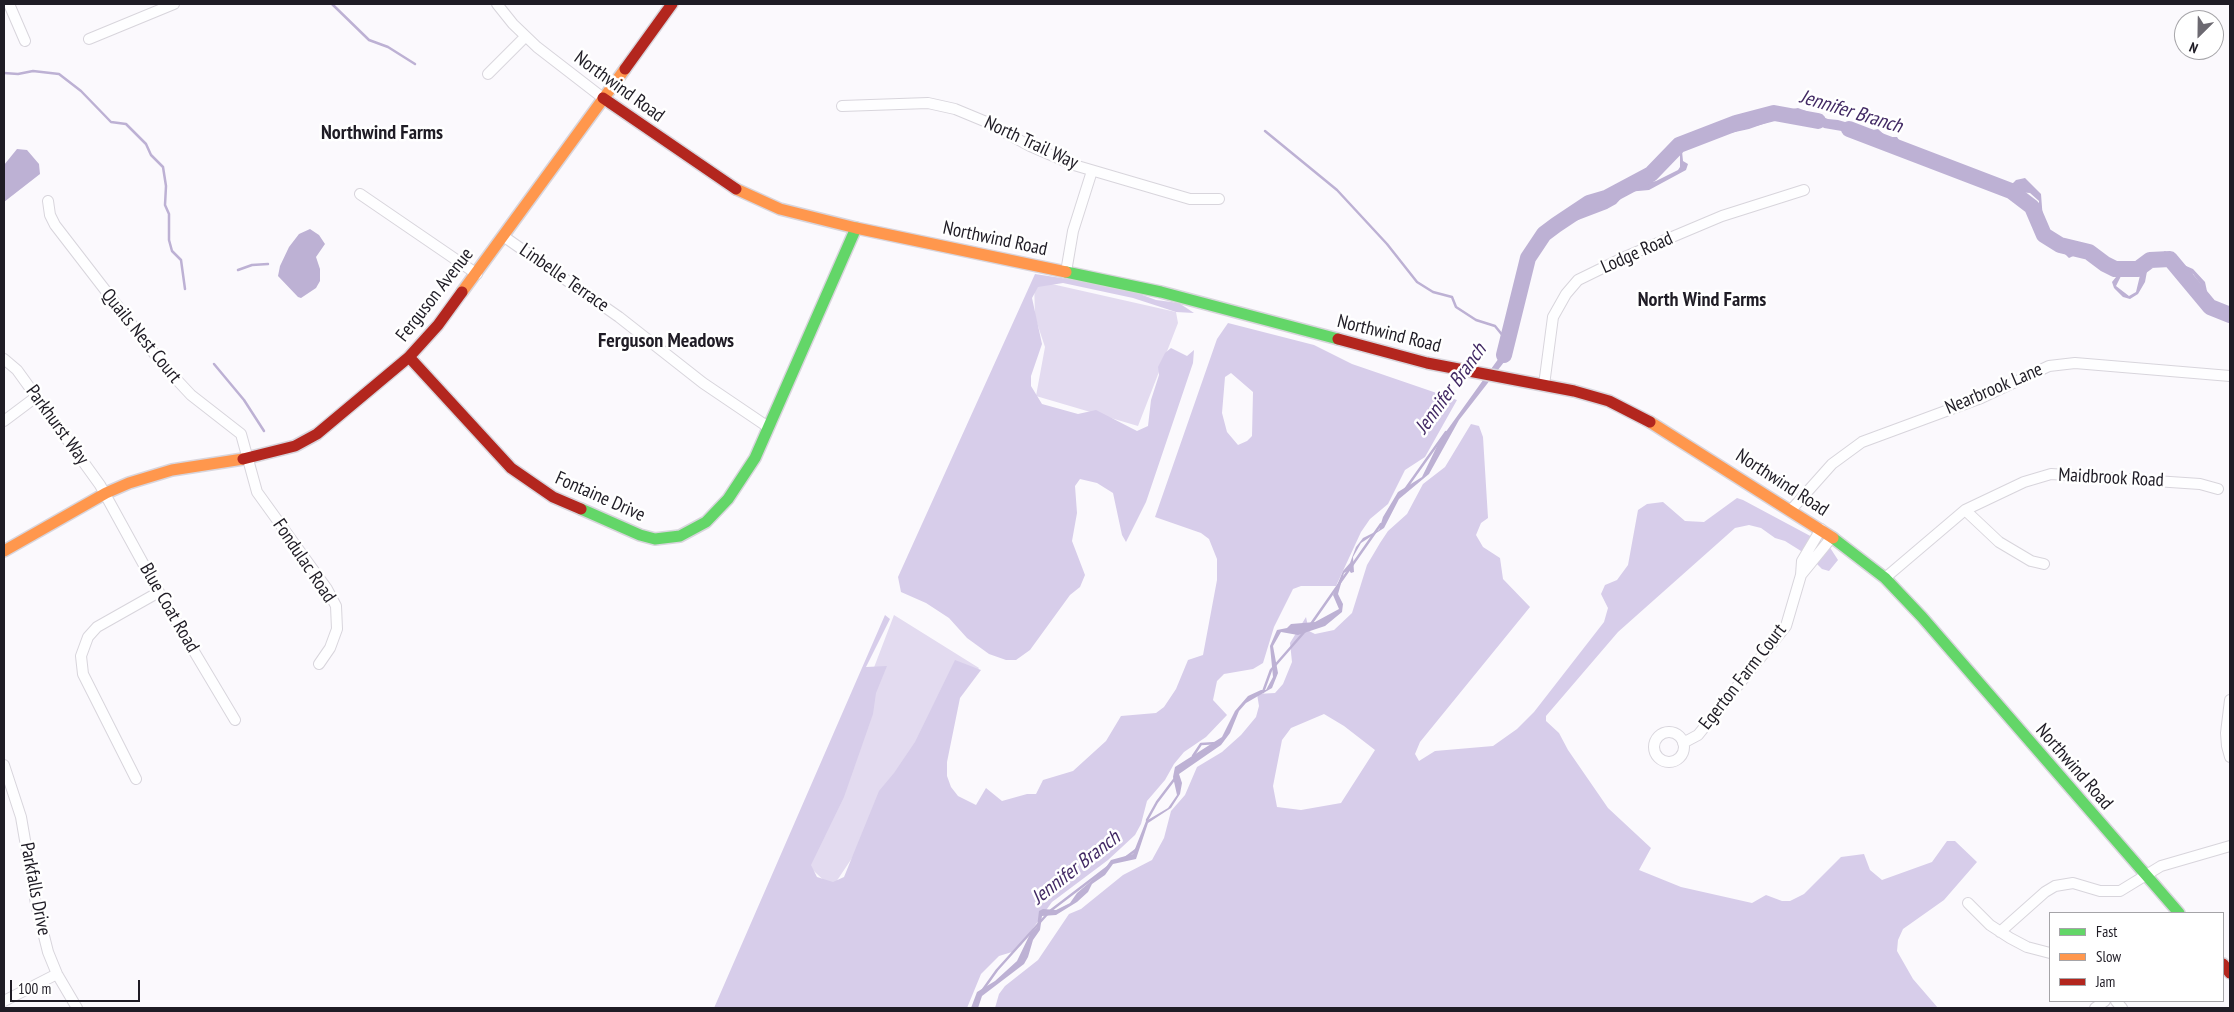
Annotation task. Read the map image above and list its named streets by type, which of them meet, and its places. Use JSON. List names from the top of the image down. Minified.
{"streets":{"street":["Northwind Road","North Trail Way","Lodge Road","Linbelle Terrace","Ferguson Avenue","Quails Nest Court","Nearbrook Lane","Parkhurst Way","Maidbrook Road","Fontaine Drive","Fondulac Road","Blue Coat Road","Egerton Farm Court","Parkfalls Drive"]},"crossings":[["Northwind Road","Lodge Road"],["Northwind Road","Ferguson Avenue"],["Northwind Road","Nearbrook Lane"],["Northwind Road","Maidbrook Road"],["Northwind Road","Fontaine Drive"],["Northwind Road","Egerton Farm Court"],["Linbelle Terrace","Ferguson Avenue"],["Linbelle Terrace","Fontaine Drive"],["Ferguson Avenue","Quails Nest Court"],["Ferguson Avenue","Parkhurst Way"],["Ferguson Avenue","Fontaine Drive"],["Ferguson Avenue","Fondulac Road"],["Ferguson Avenue","Blue Coat Road"],["Quails Nest Court","Fondulac Road"],["Parkhurst Way","Blue Coat Road"]],"districts":["Northwind Farms","North Wind Farms","Ferguson Meadows"],"water":["Jennifer Branch"],"legend":["Fast","Slow","Jam"],"scale_bar":"100 m","north":"bottom left"}
